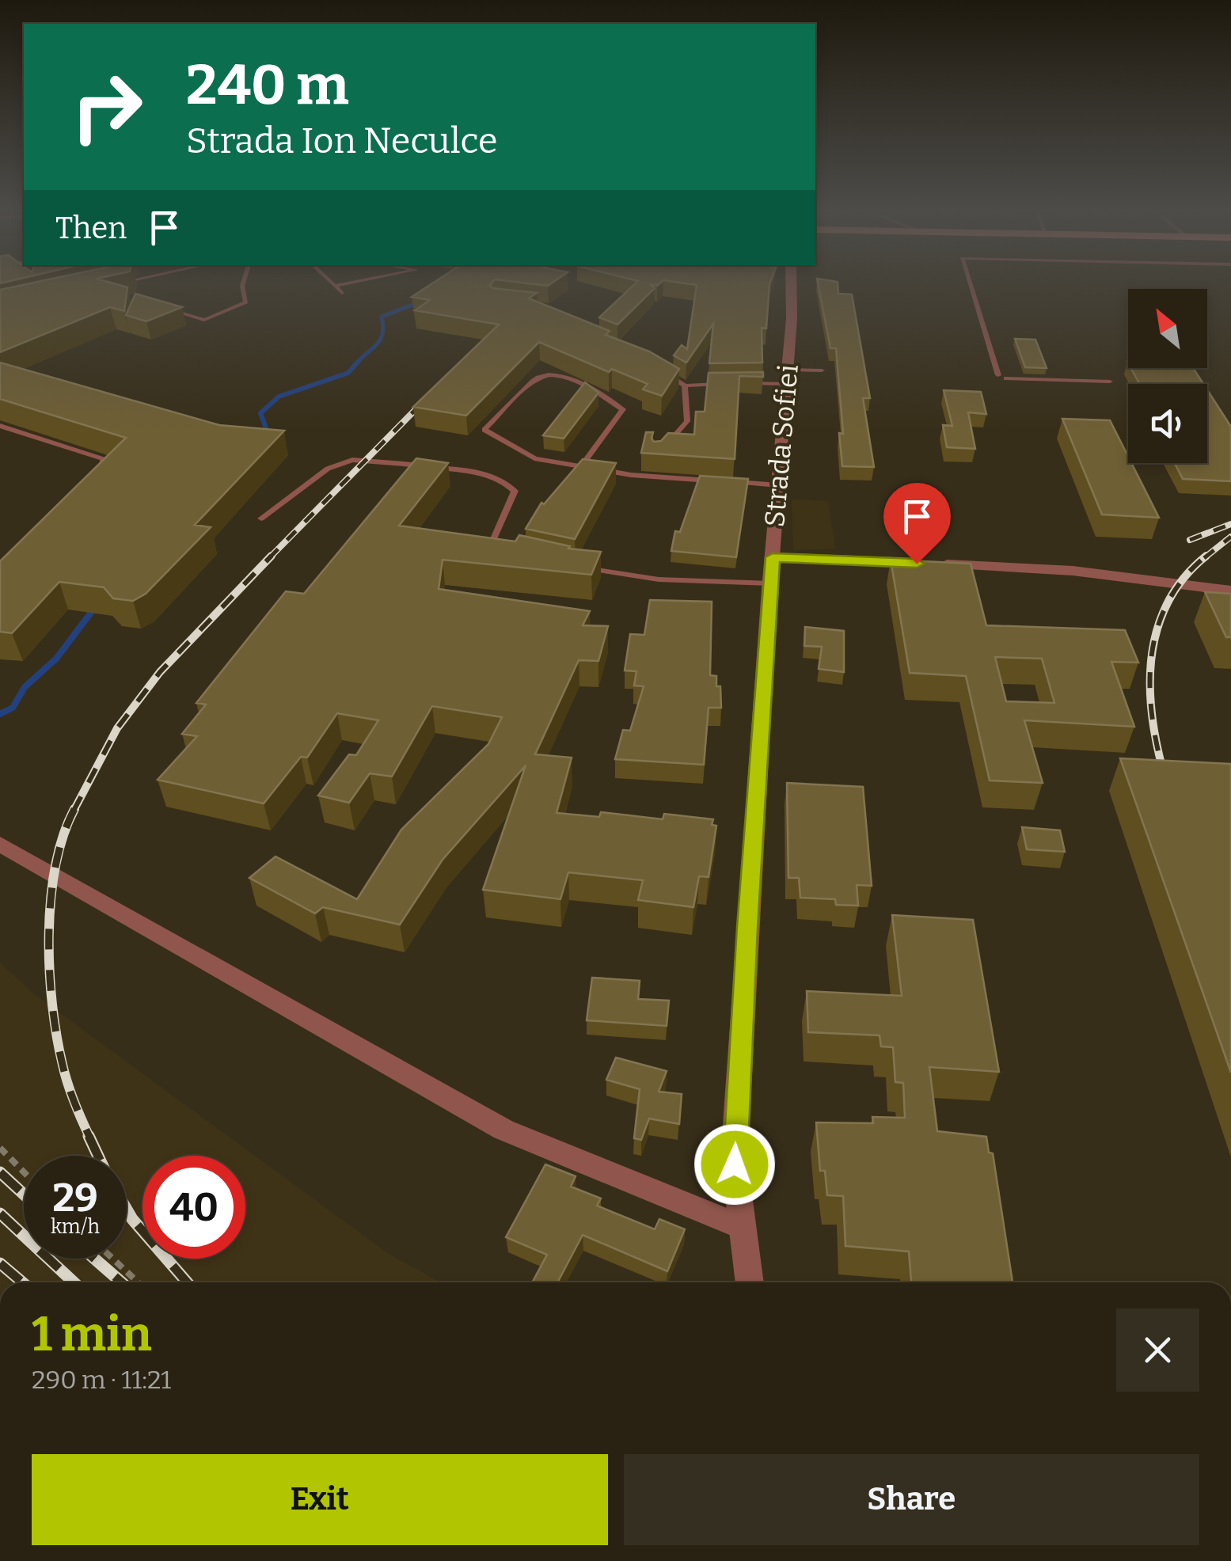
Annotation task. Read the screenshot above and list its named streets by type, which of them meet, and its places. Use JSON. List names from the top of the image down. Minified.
{"streets":{"street":["Strada Sofiei"]},"north":"top left","page":{"turn":["240 m","Strada Ion Neculce"],"then":"Then","speed":"29 km/h","limit":"40","heading":["1 min","290 m · 11:21"],"buttons":["Exit","Share"]}}
